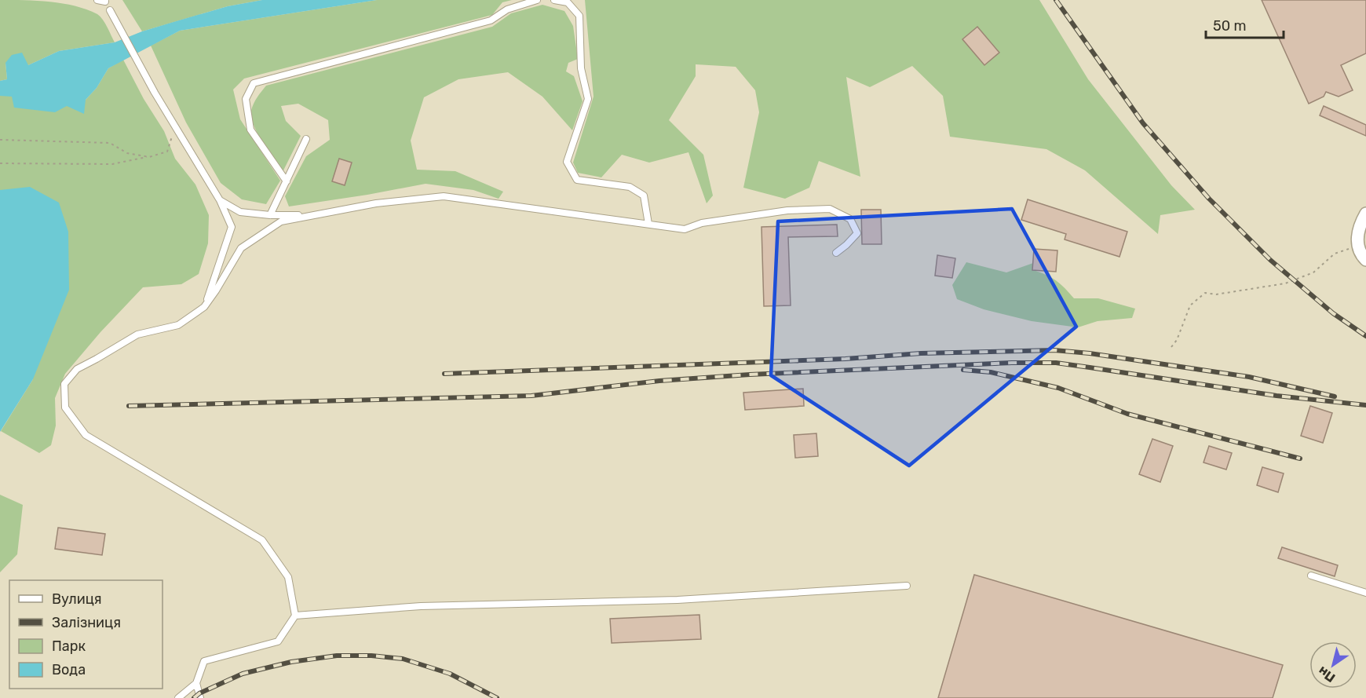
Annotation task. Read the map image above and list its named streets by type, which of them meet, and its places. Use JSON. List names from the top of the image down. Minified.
{"legend":["Вулиця","Залізниця","Парк","Вода"],"scale_bar":"50 m","north":"bottom left"}
